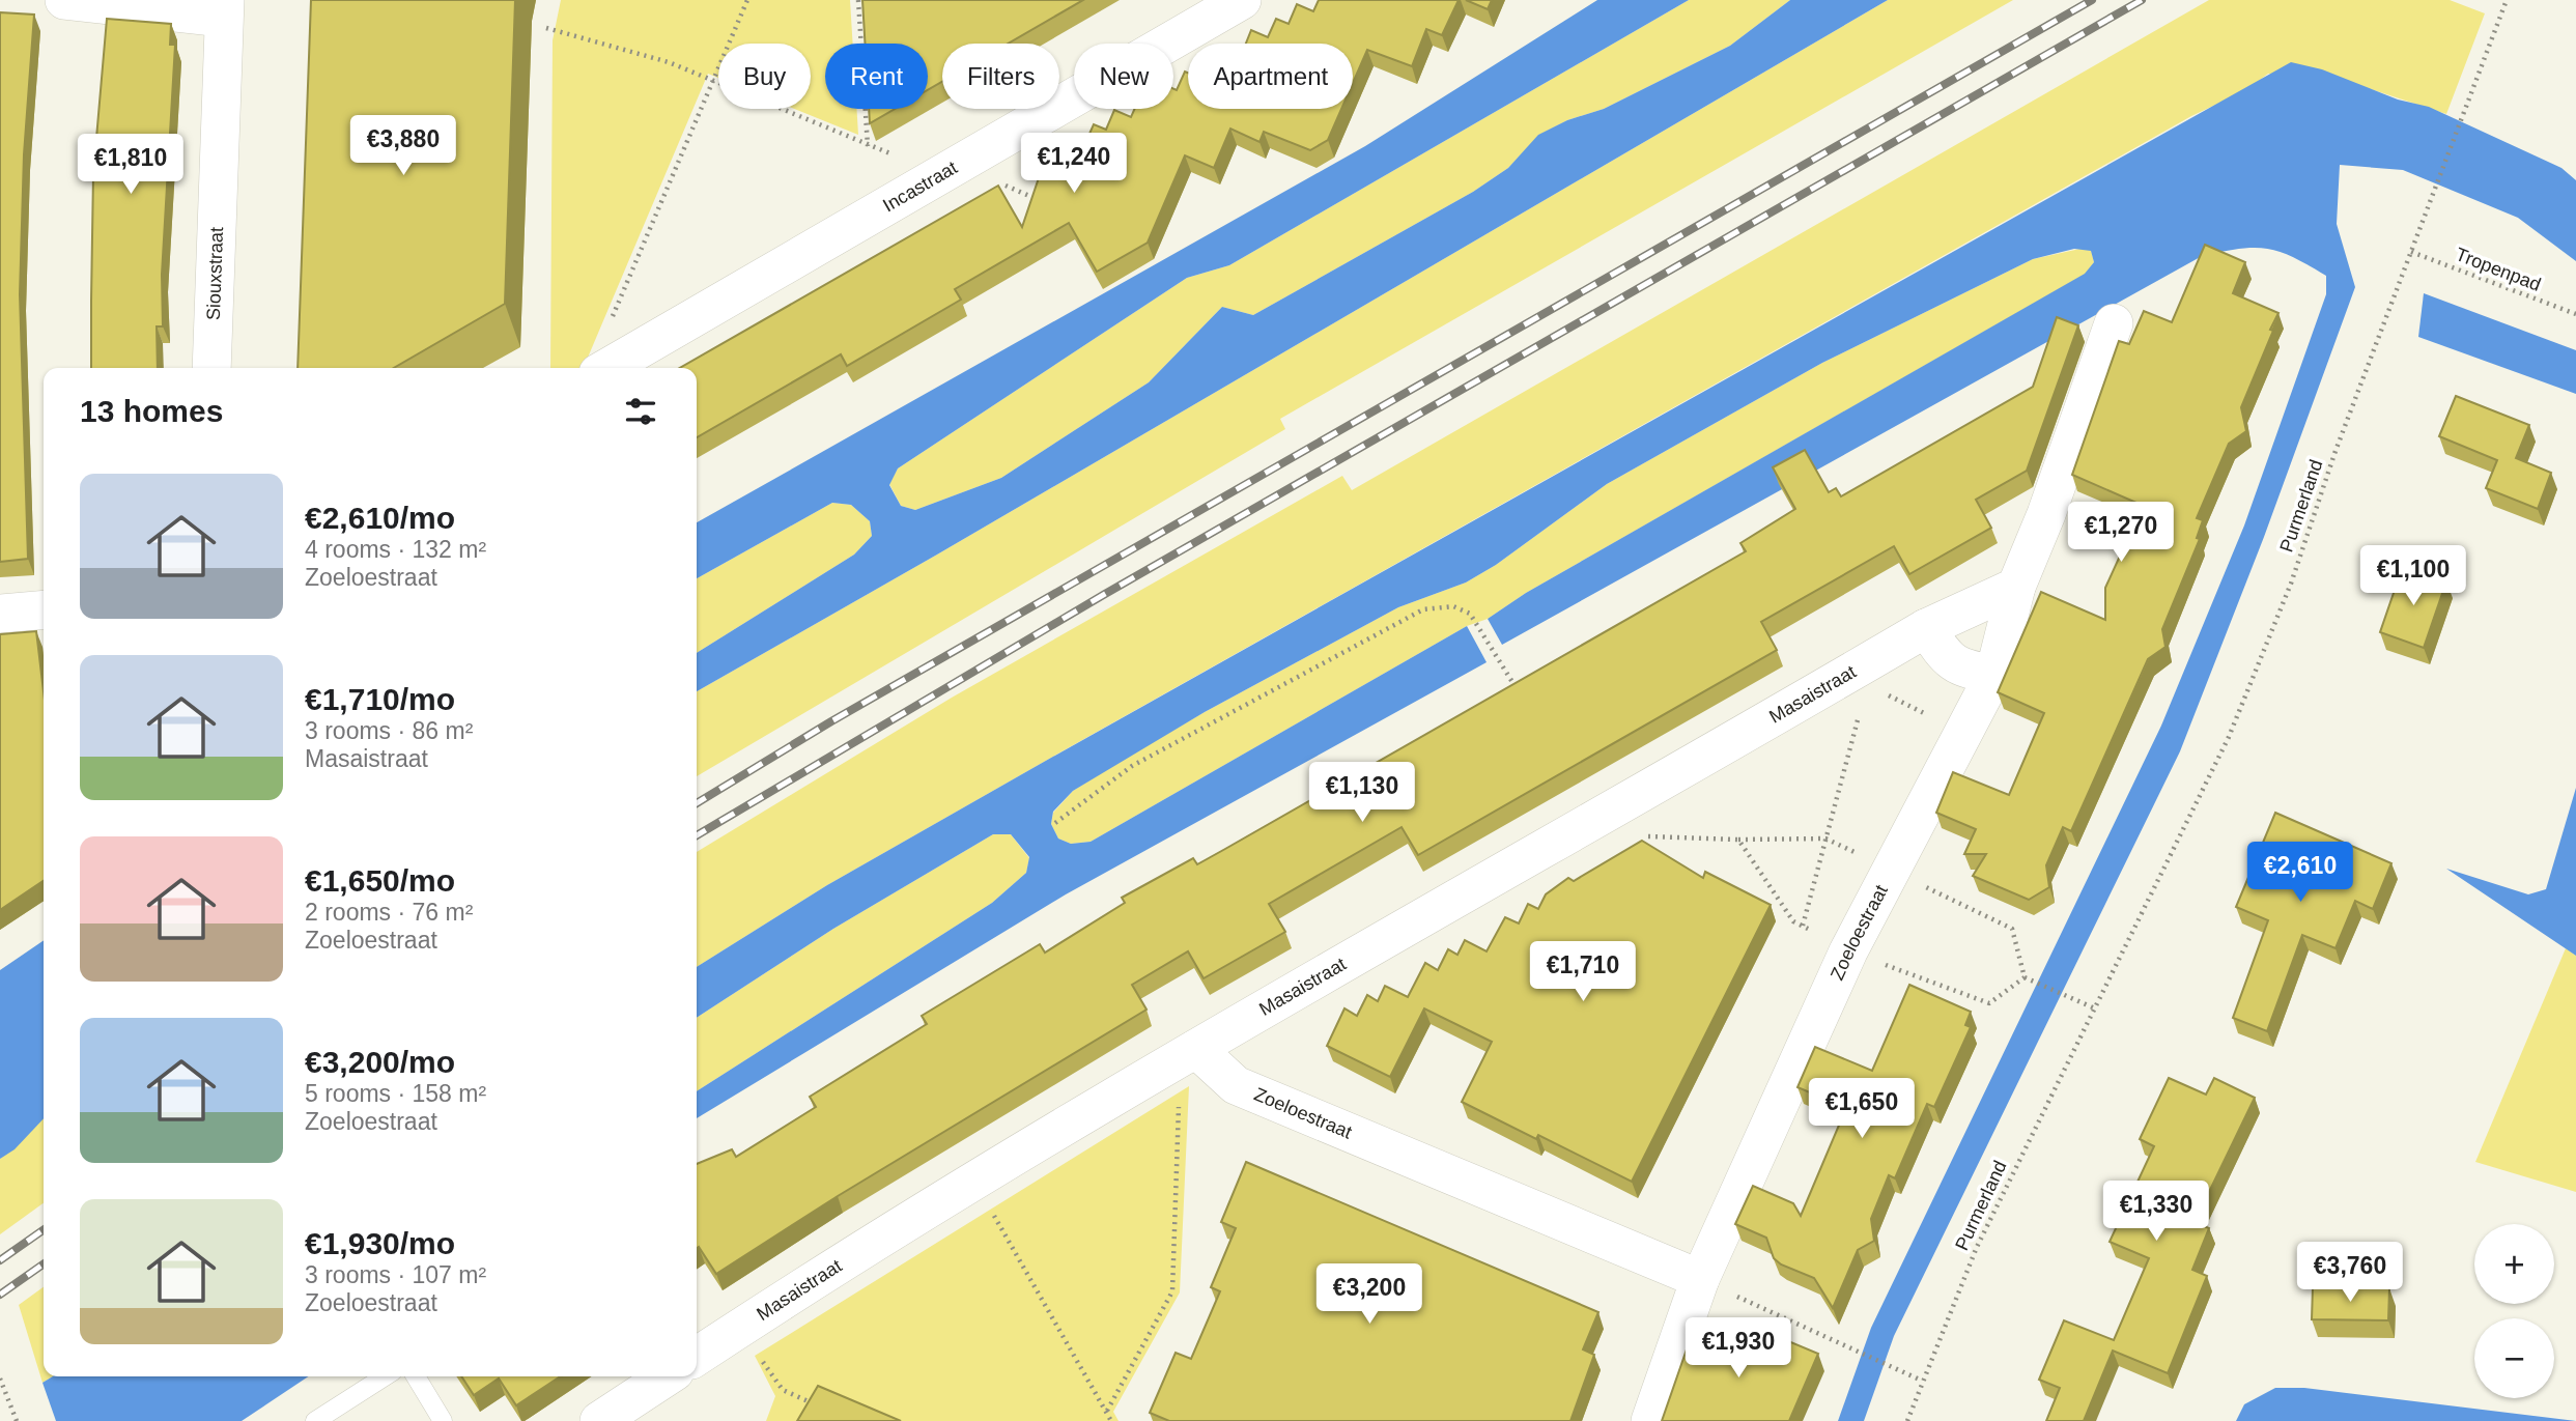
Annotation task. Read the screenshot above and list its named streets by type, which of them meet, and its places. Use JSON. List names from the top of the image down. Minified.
{"streets":{"street":["Incastraat","Siouxstraat","Masaistraat","Zoeloestraat"],"path":["Tropenpad","Purmerland"]},"crossings":[["Tropenpad","Purmerland"],["Masaistraat","Zoeloestraat"]],"page":{"chip":["Buy","Rent","Filters","New","Apartment"],"price":["€3,880","€1,240","€1,810","€1,270","€1,100","€1,130","€2,610","€1,710","€1,650","€1,330","€3,760","€3,200","€1,930"],"heading":"13 homes","list":[{"name":"€2,610/mo","note":"4 rooms · 132 m² · Zoeloestraat"},{"name":"€1,710/mo","note":"3 rooms · 86 m² · Masaistraat"},{"name":"€1,650/mo","note":"2 rooms · 76 m² · Zoeloestraat"},{"name":"€3,200/mo","note":"5 rooms · 158 m² · Zoeloestraat"},{"name":"€1,930/mo","note":"3 rooms · 107 m² · Zoeloestraat"}],"map_buttons":["+","−"]}}
